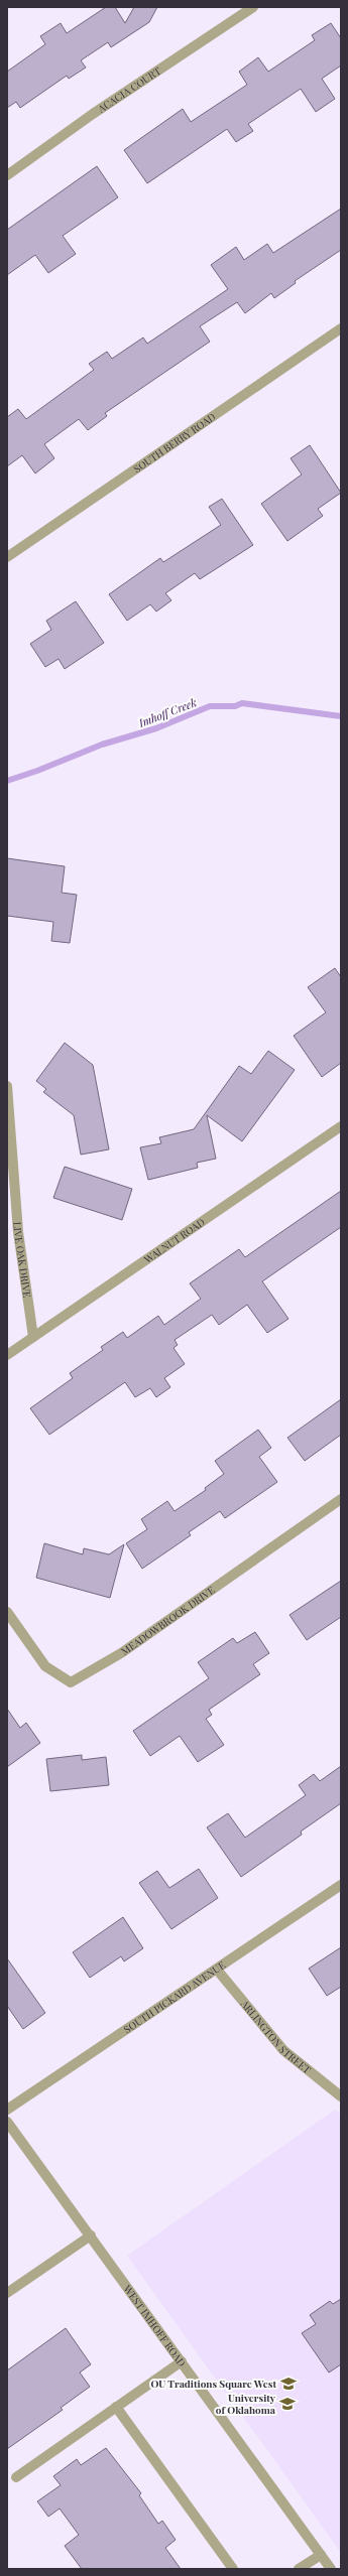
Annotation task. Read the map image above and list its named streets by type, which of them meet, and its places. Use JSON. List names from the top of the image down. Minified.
{"streets":{"street":["ACACIA COURT","SOUTH BERRY ROAD","WALNUT ROAD","LIVE OAK DRIVE","MEADOWBROOK DRIVE","SOUTH PICKARD AVENUE","ARLINGTON STREET","WEST IMHOFF ROAD"]},"crossings":[["WALNUT ROAD","LIVE OAK DRIVE"],["SOUTH PICKARD AVENUE","ARLINGTON STREET"]],"water":["Imhoff Creek"],"places":{"school or university":["OU Traditions Square West","University of Oklahoma"]}}
